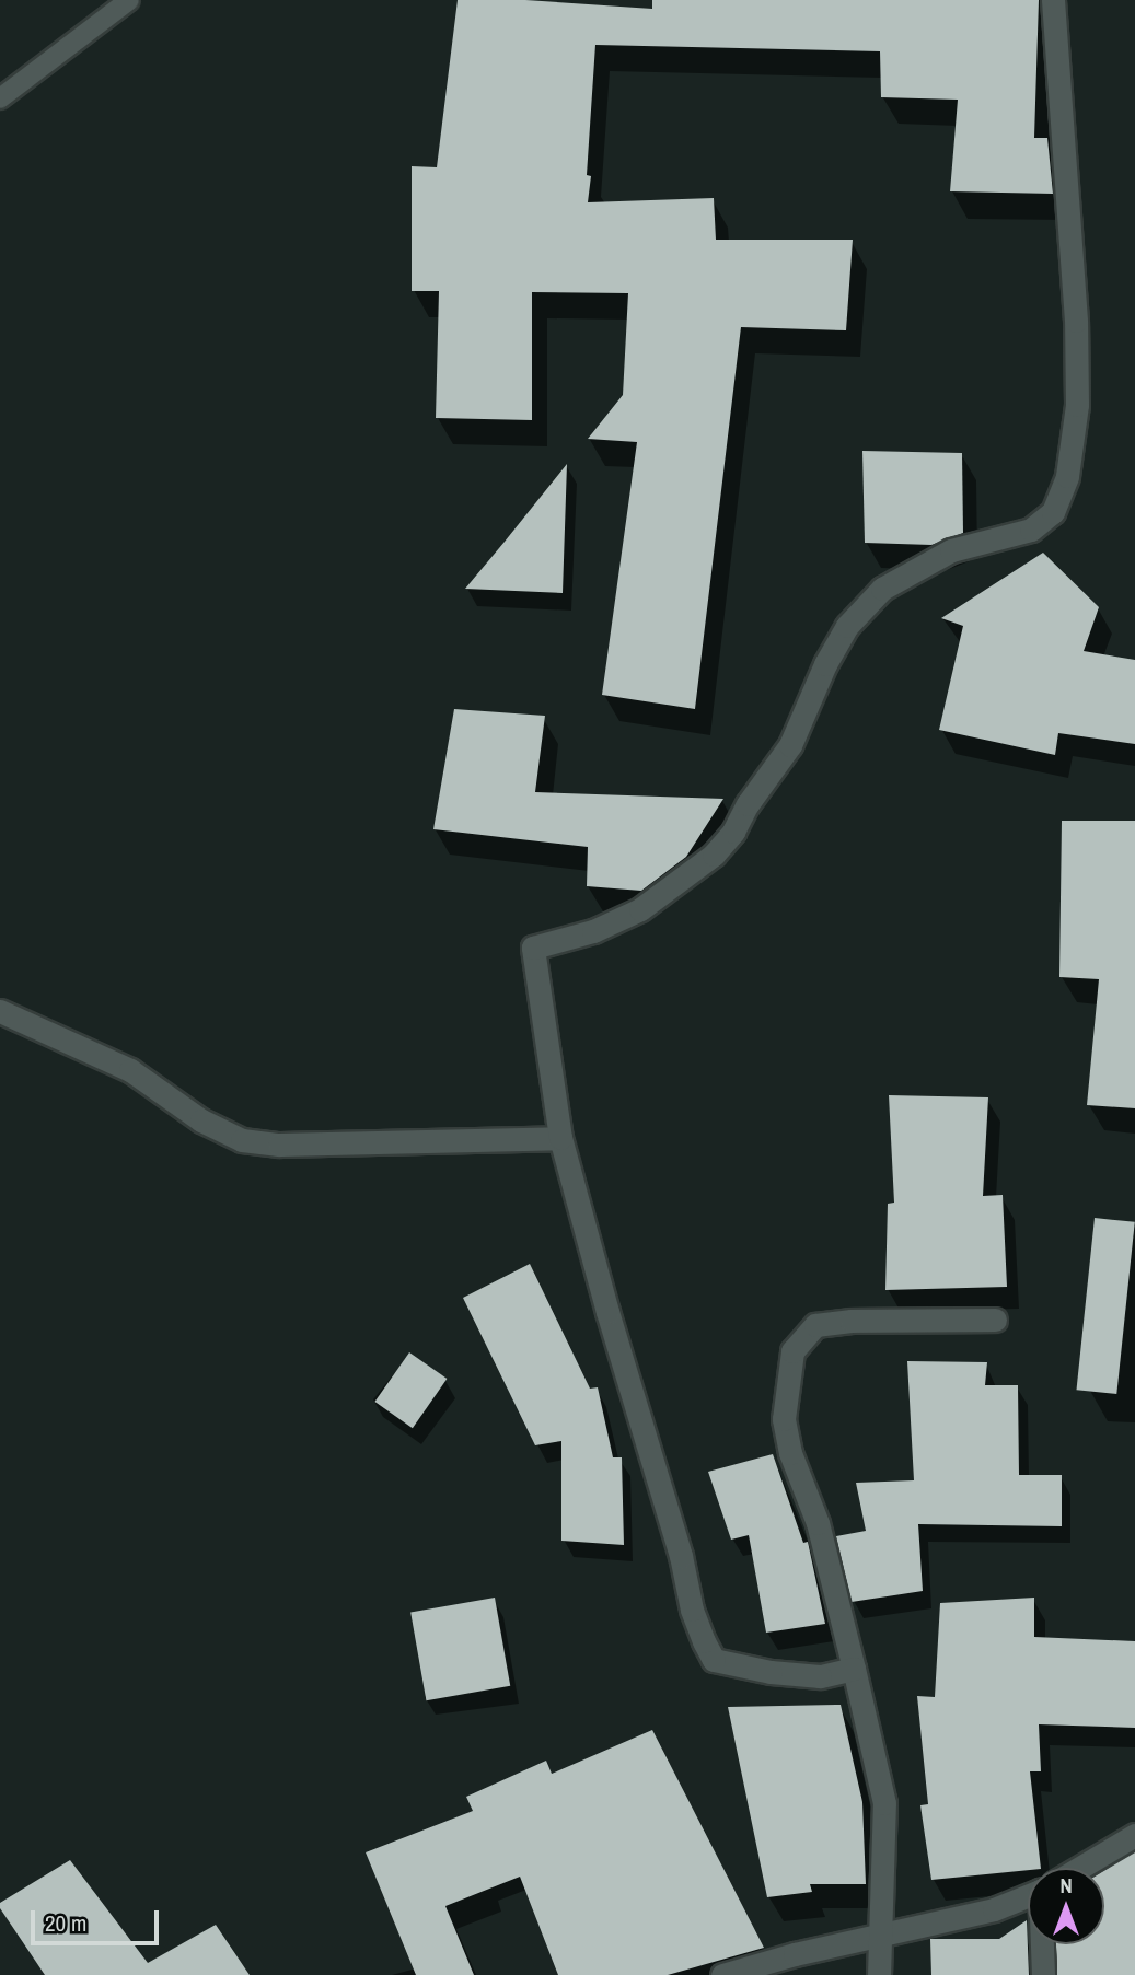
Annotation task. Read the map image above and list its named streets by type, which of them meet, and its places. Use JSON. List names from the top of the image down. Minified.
{"scale_bar":"20 m","north":"top"}
